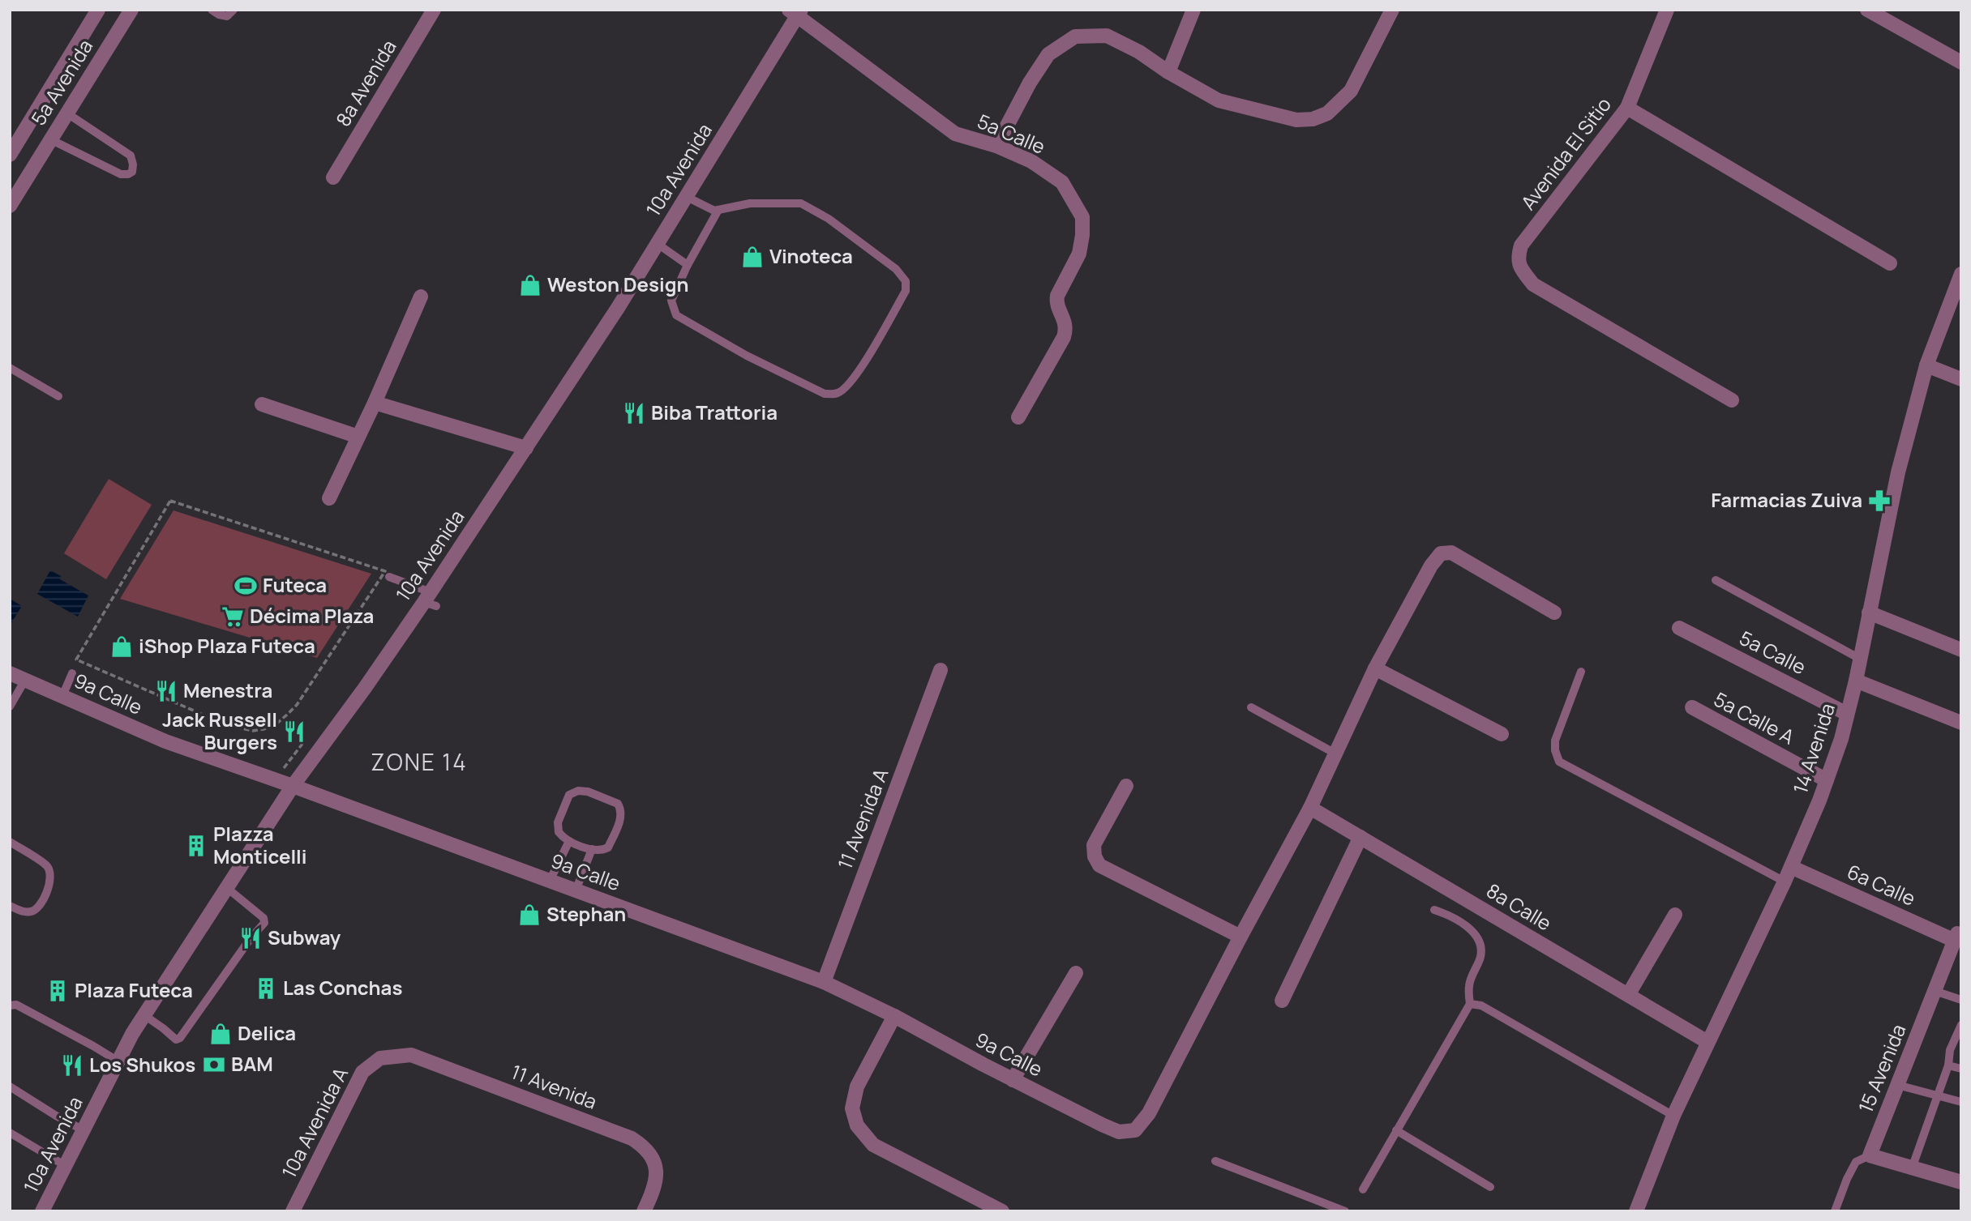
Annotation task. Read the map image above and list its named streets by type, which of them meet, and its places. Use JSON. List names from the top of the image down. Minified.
{"streets":{"street":["5a Avenida","8a Avenida","5a Calle","Avenida El Sitio","10a Avenida","9a Calle","5a Calle A","14 Avenida","11 Avenida A","6a Calle","8a Calle","15 Avenida","11 Avenida","10a Avenida A"]},"crossings":[["5a Calle","10a Avenida"],["5a Calle","14 Avenida"],["10a Avenida","9a Calle"],["9a Calle","11 Avenida A"],["5a Calle A","14 Avenida"],["14 Avenida","6a Calle"],["14 Avenida","8a Calle"],["6a Calle","15 Avenida"],["11 Avenida","10a Avenida A"]],"districts":["ZONE 14"],"places":{"shop":["Vinoteca","Weston Design","iShop Plaza Futeca","Stephan","Delica"],"restaurant":["Biba Trattoria","Menestra","Jack Russell Burgers","Subway","Los Shukos"],"pharmacy":["Farmacias Zuiva"],"sports":["Futeca"],"supermarket":["Décima Plaza"],"building":["Plazza Monticelli","Las Conchas","Plaza Futeca"],"bank":["BAM"]}}
